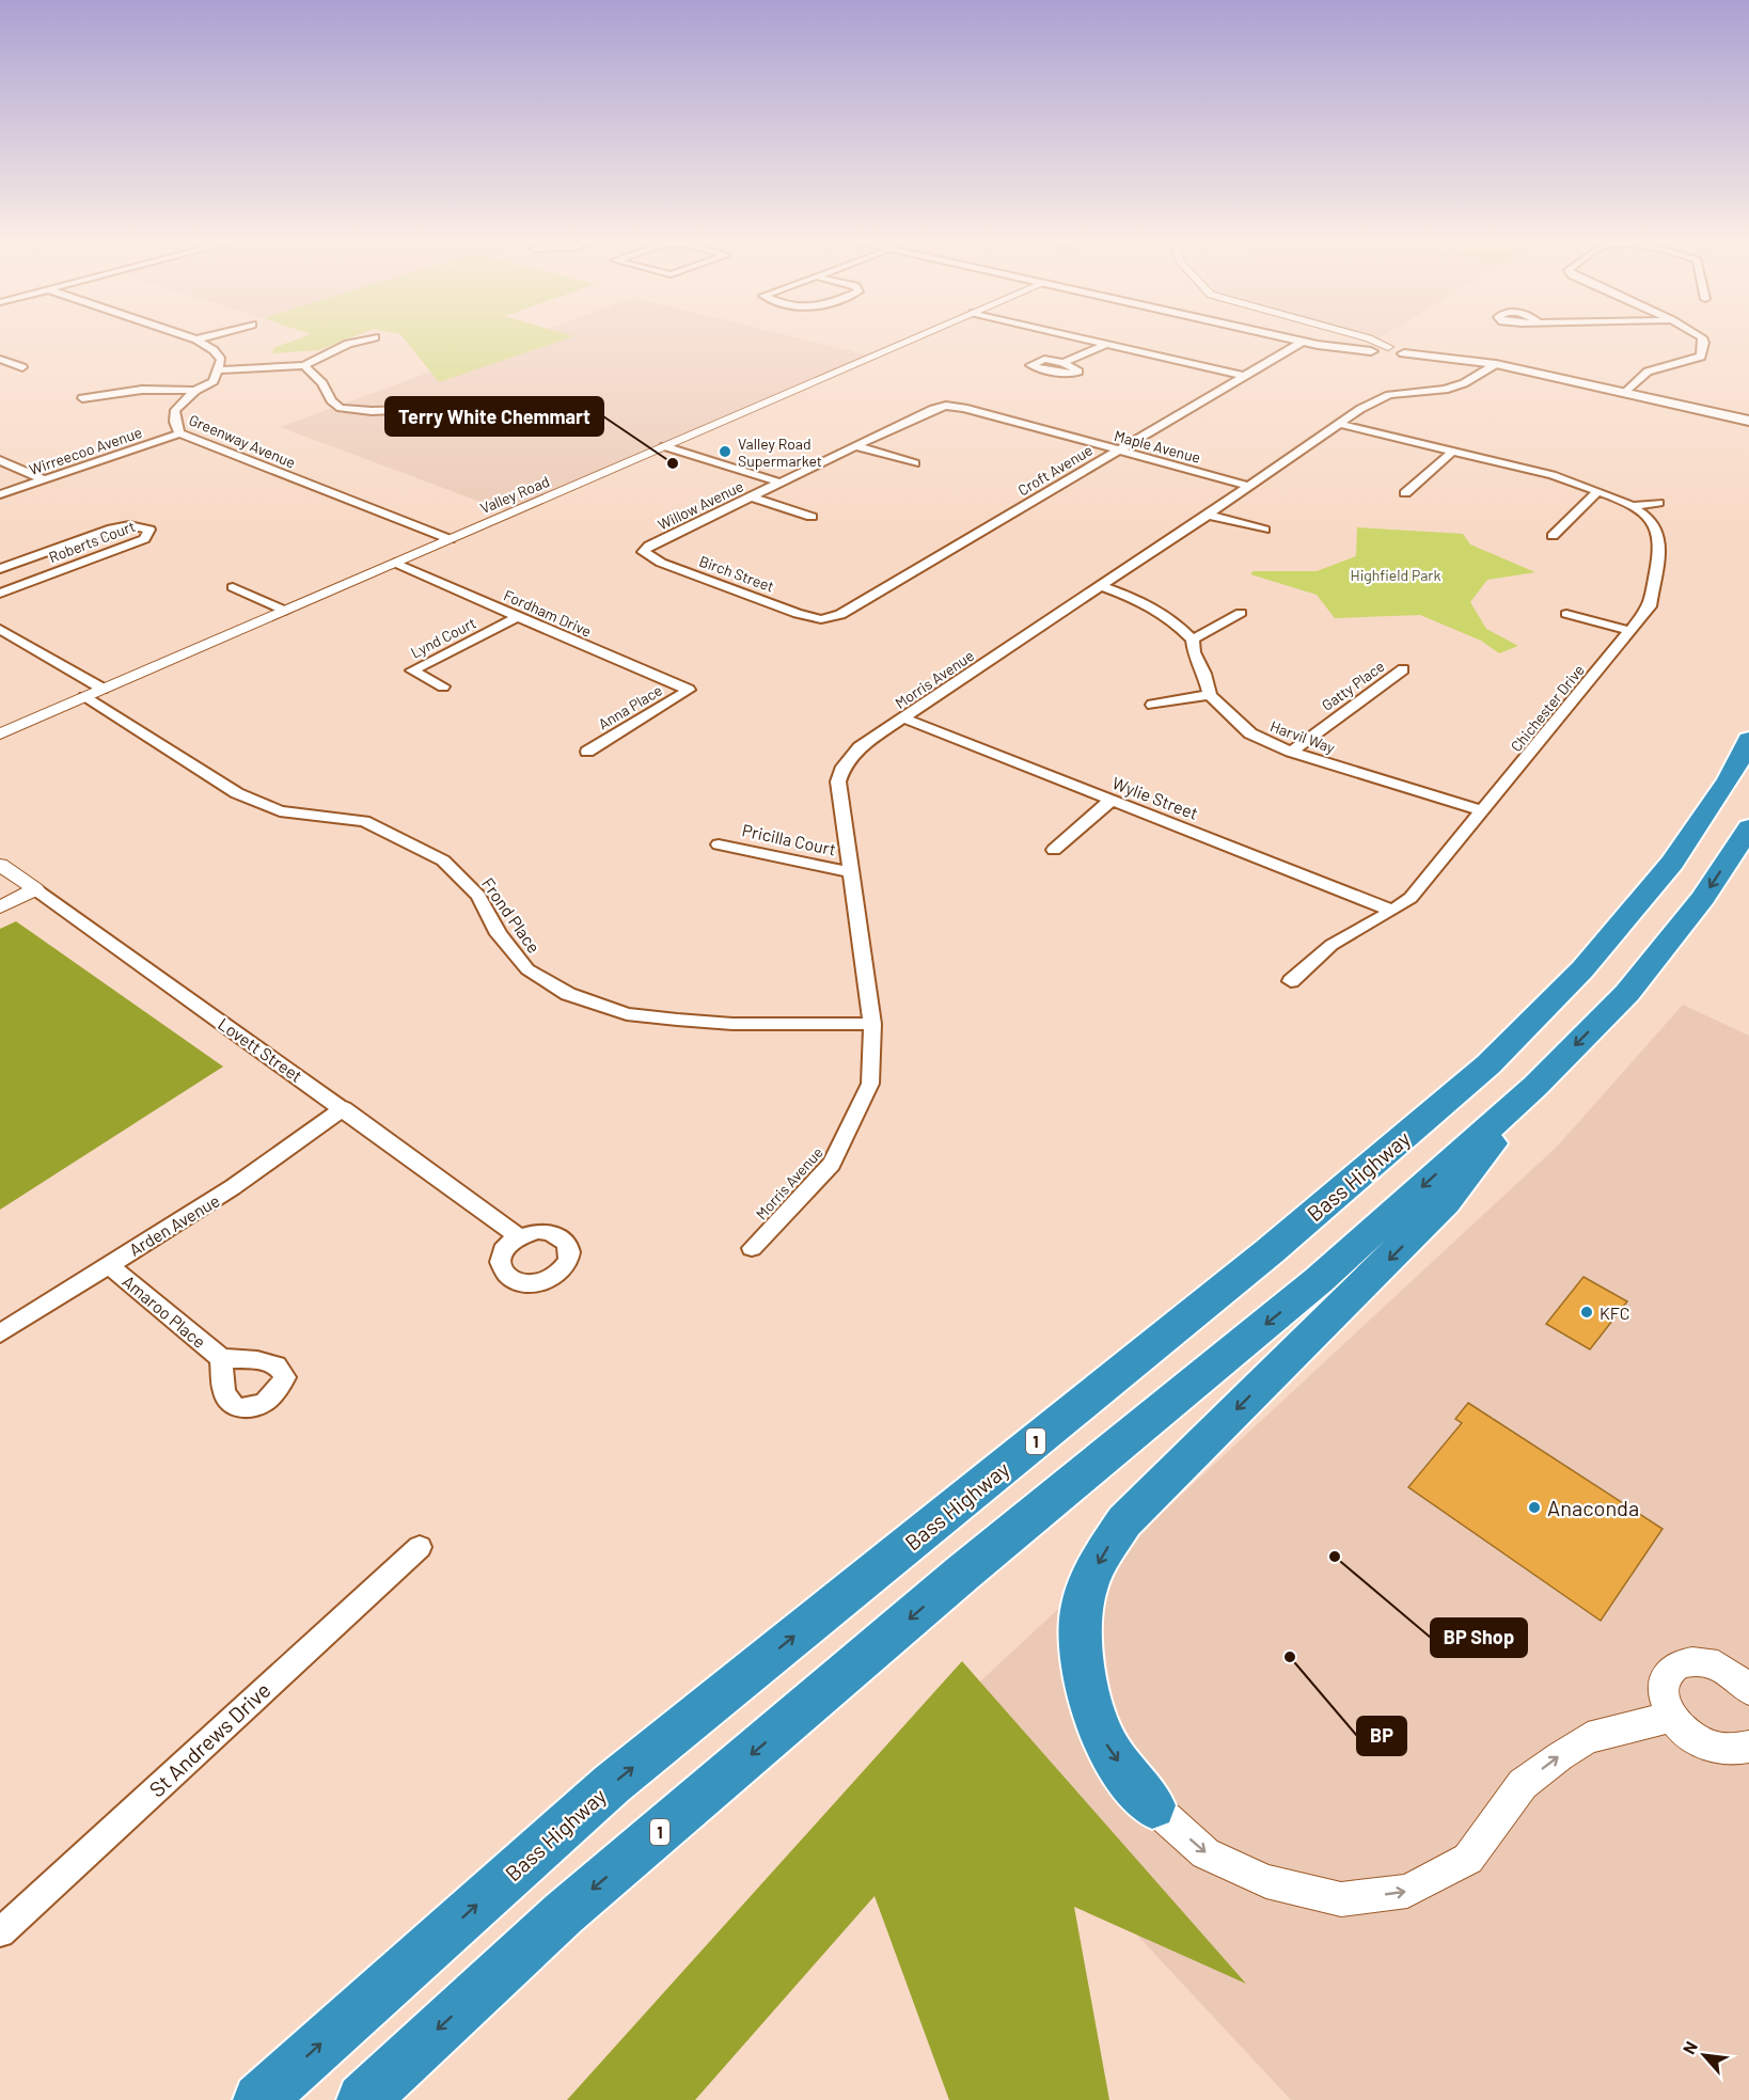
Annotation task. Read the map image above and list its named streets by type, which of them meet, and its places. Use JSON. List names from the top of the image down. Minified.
{"streets":{"highway":["Bass Highway","1"],"street":["Greenway Avenue","Maple Avenue","Wirreecoo Avenue","Croft Avenue","Valley Road","Willow Avenue","Roberts Court","Birch Street","Fordham Drive","Lynd Court","Morris Avenue","Gatty Place","Anna Place","Chichester Drive","Harvil Way","Wylie Street","Pricilla Court","Frond Place","Lovett Street","Arden Avenue","Amaroo Place","St Andrews Drive"]},"crossings":[["Greenway Avenue","Wirreecoo Avenue"],["Greenway Avenue","Valley Road"],["Maple Avenue","Croft Avenue"],["Maple Avenue","Willow Avenue"],["Maple Avenue","Morris Avenue"],["Croft Avenue","Birch Street"],["Valley Road","Fordham Drive"],["Valley Road","Frond Place"],["Willow Avenue","Birch Street"],["Fordham Drive","Lynd Court"],["Fordham Drive","Anna Place"],["Morris Avenue","Chichester Drive"],["Morris Avenue","Wylie Street"],["Morris Avenue","Pricilla Court"],["Morris Avenue","Frond Place"],["Gatty Place","Harvil Way"],["Chichester Drive","Harvil Way"],["Chichester Drive","Wylie Street"],["Lovett Street","Arden Avenue"],["Arden Avenue","Amaroo Place"]],"parks":["Highfield Park"],"places":["Valley Road Supermarket","Terry White Chemmart","KFC","Anaconda","BP Shop","BP"],"north":"top left"}
